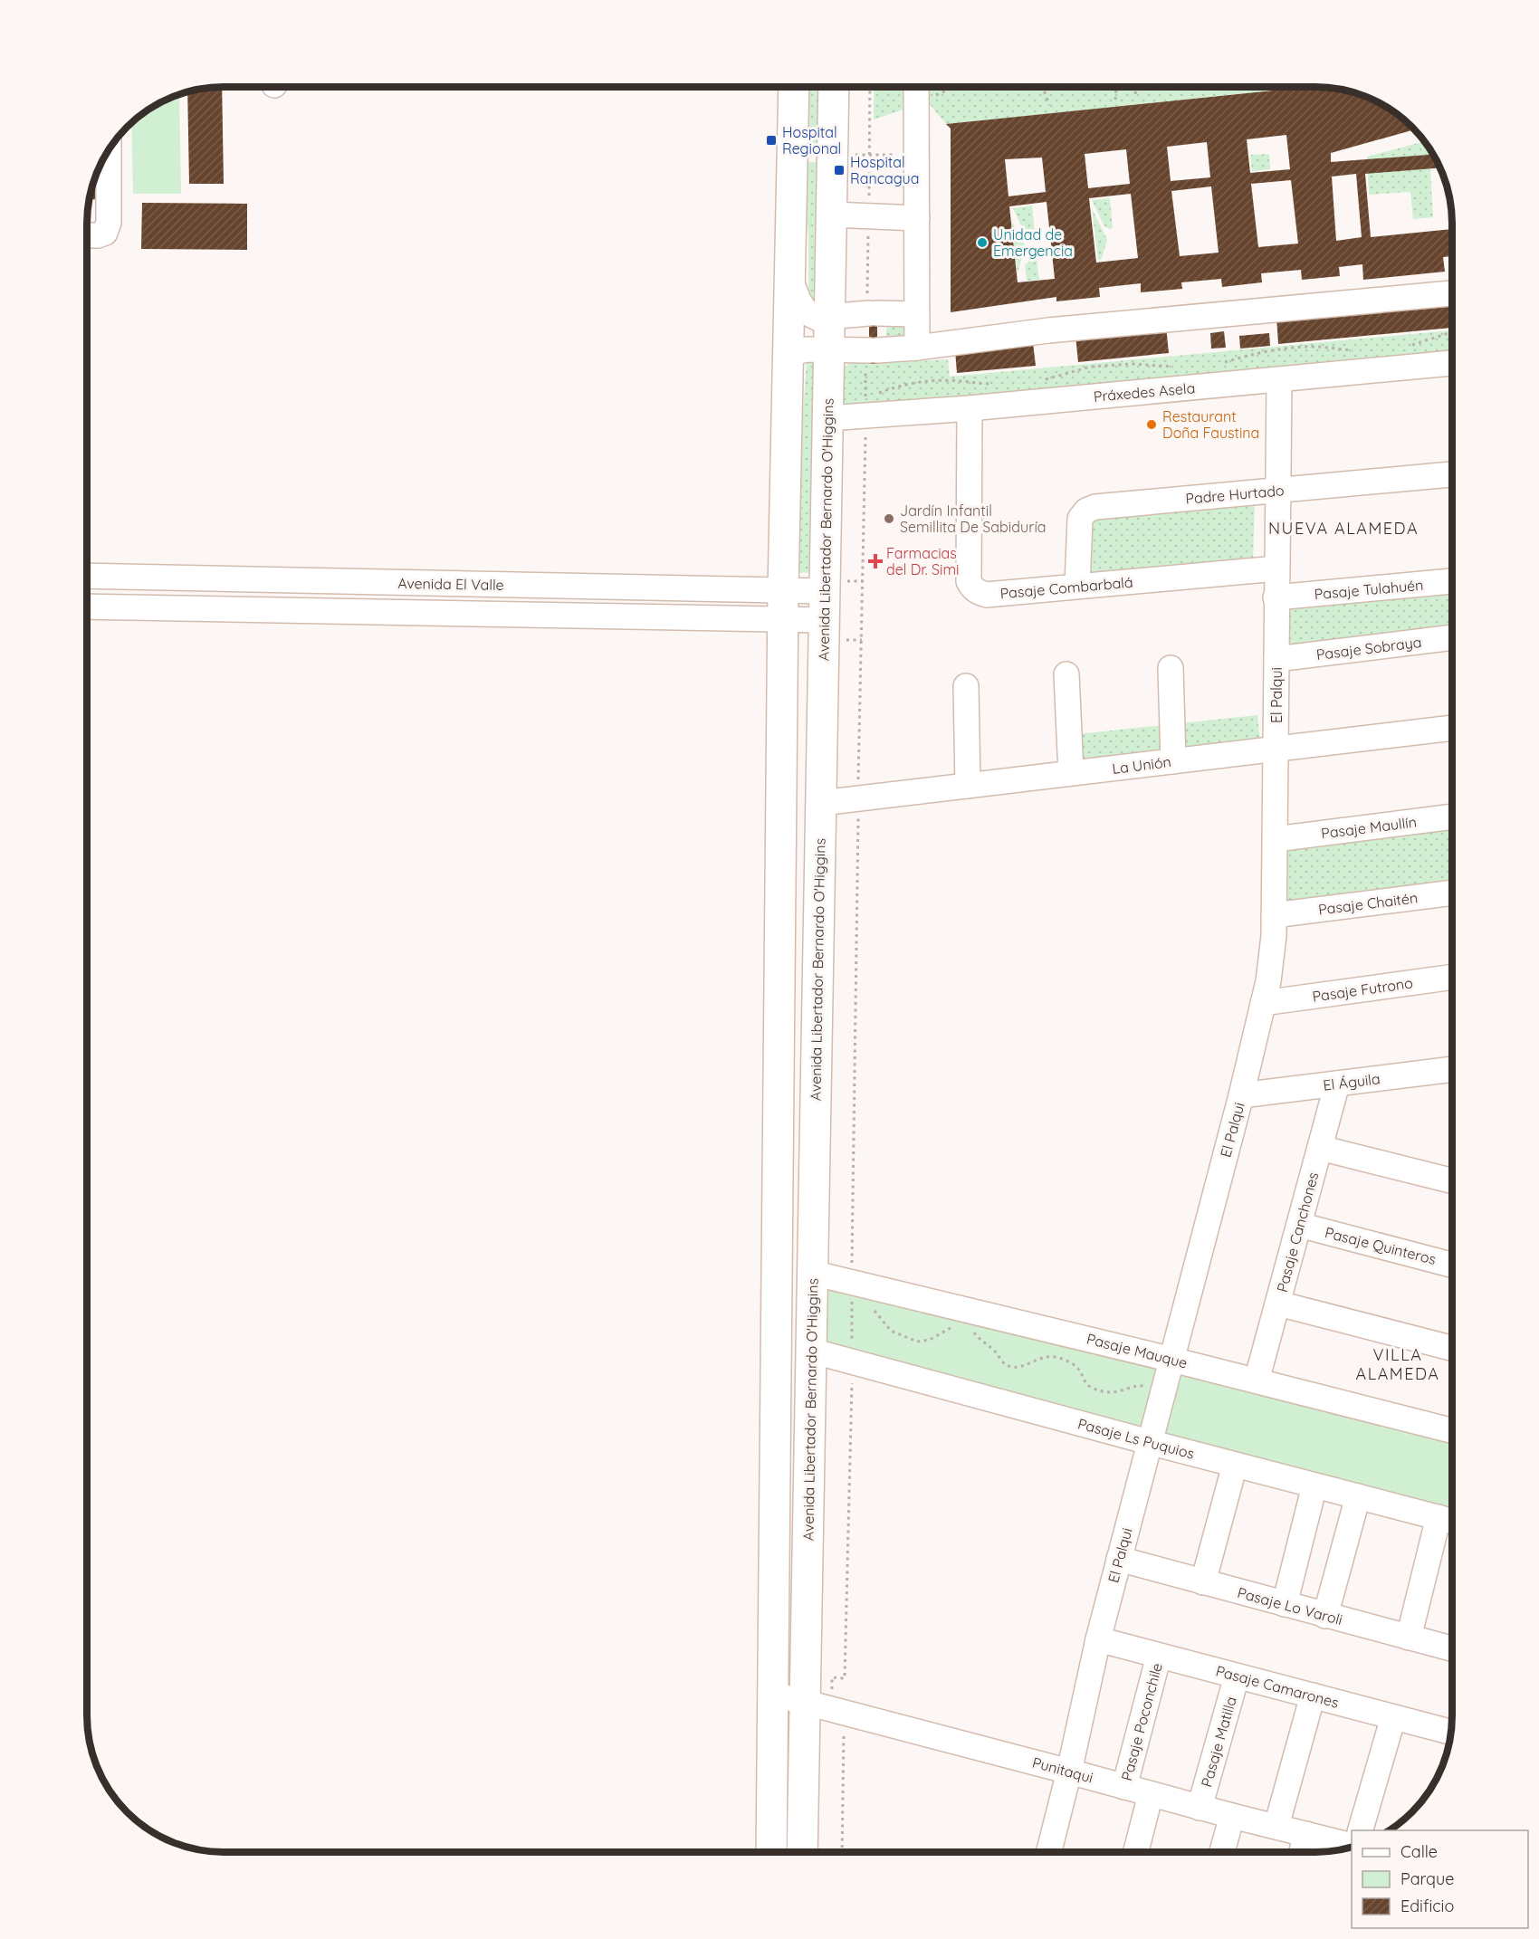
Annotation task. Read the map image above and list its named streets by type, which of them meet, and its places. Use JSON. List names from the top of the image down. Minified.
{"streets":{"main road":["Avenida Libertador Bernardo O'Higgins"],"street":["Práxedes Asela","Padre Hurtado","Avenida El Valle","Pasaje Combarbalá","Pasaje Tulahuén","Pasaje Sobraya","El Palqui","La Unión","Pasaje Maullín","Pasaje Chaitén","Pasaje Futrono","El Águila","Pasaje Canchones","Pasaje Quinteros","Pasaje Mauque","Pasaje Ls Puquios","Pasaje Lo Varoli","Pasaje Camarones","Pasaje Poconchile","Pasaje Matilla","Punitaqui"]},"crossings":[["Práxedes Asela","Avenida Libertador Bernardo O'Higgins"],["Práxedes Asela","Pasaje Combarbalá"],["Práxedes Asela","El Palqui"],["Padre Hurtado","Pasaje Combarbalá"],["Padre Hurtado","El Palqui"],["Avenida Libertador Bernardo O'Higgins","Avenida El Valle"],["Avenida Libertador Bernardo O'Higgins","La Unión"],["Avenida Libertador Bernardo O'Higgins","Pasaje Mauque"],["Avenida Libertador Bernardo O'Higgins","Pasaje Ls Puquios"],["Avenida Libertador Bernardo O'Higgins","Punitaqui"],["Pasaje Combarbalá","El Palqui"],["Pasaje Tulahuén","El Palqui"],["Pasaje Sobraya","El Palqui"],["El Palqui","La Unión"],["El Palqui","Pasaje Maullín"],["El Palqui","Pasaje Chaitén"],["El Palqui","Pasaje Futrono"],["El Palqui","El Águila"],["El Palqui","Pasaje Mauque"],["El Palqui","Pasaje Ls Puquios"],["El Palqui","Pasaje Lo Varoli"],["El Palqui","Pasaje Camarones"],["El Palqui","Punitaqui"],["El Águila","Pasaje Canchones"],["Pasaje Canchones","Pasaje Quinteros"],["Pasaje Canchones","Pasaje Mauque"],["Pasaje Camarones","Pasaje Poconchile"],["Pasaje Camarones","Pasaje Matilla"],["Pasaje Poconchile","Punitaqui"],["Pasaje Matilla","Punitaqui"]],"districts":["NUEVA ALAMEDA","VILLA ALAMEDA"],"places":{"transit":["Hospital Regional","Hospital Rancagua"],"other":["Unidad de Emergencia","Restaurant Doña Faustina","Jardín Infantil Semillita De Sabiduría"],"health":["Farmacias del Dr. Simi"]},"legend":["Calle","Parque","Edificio"]}
